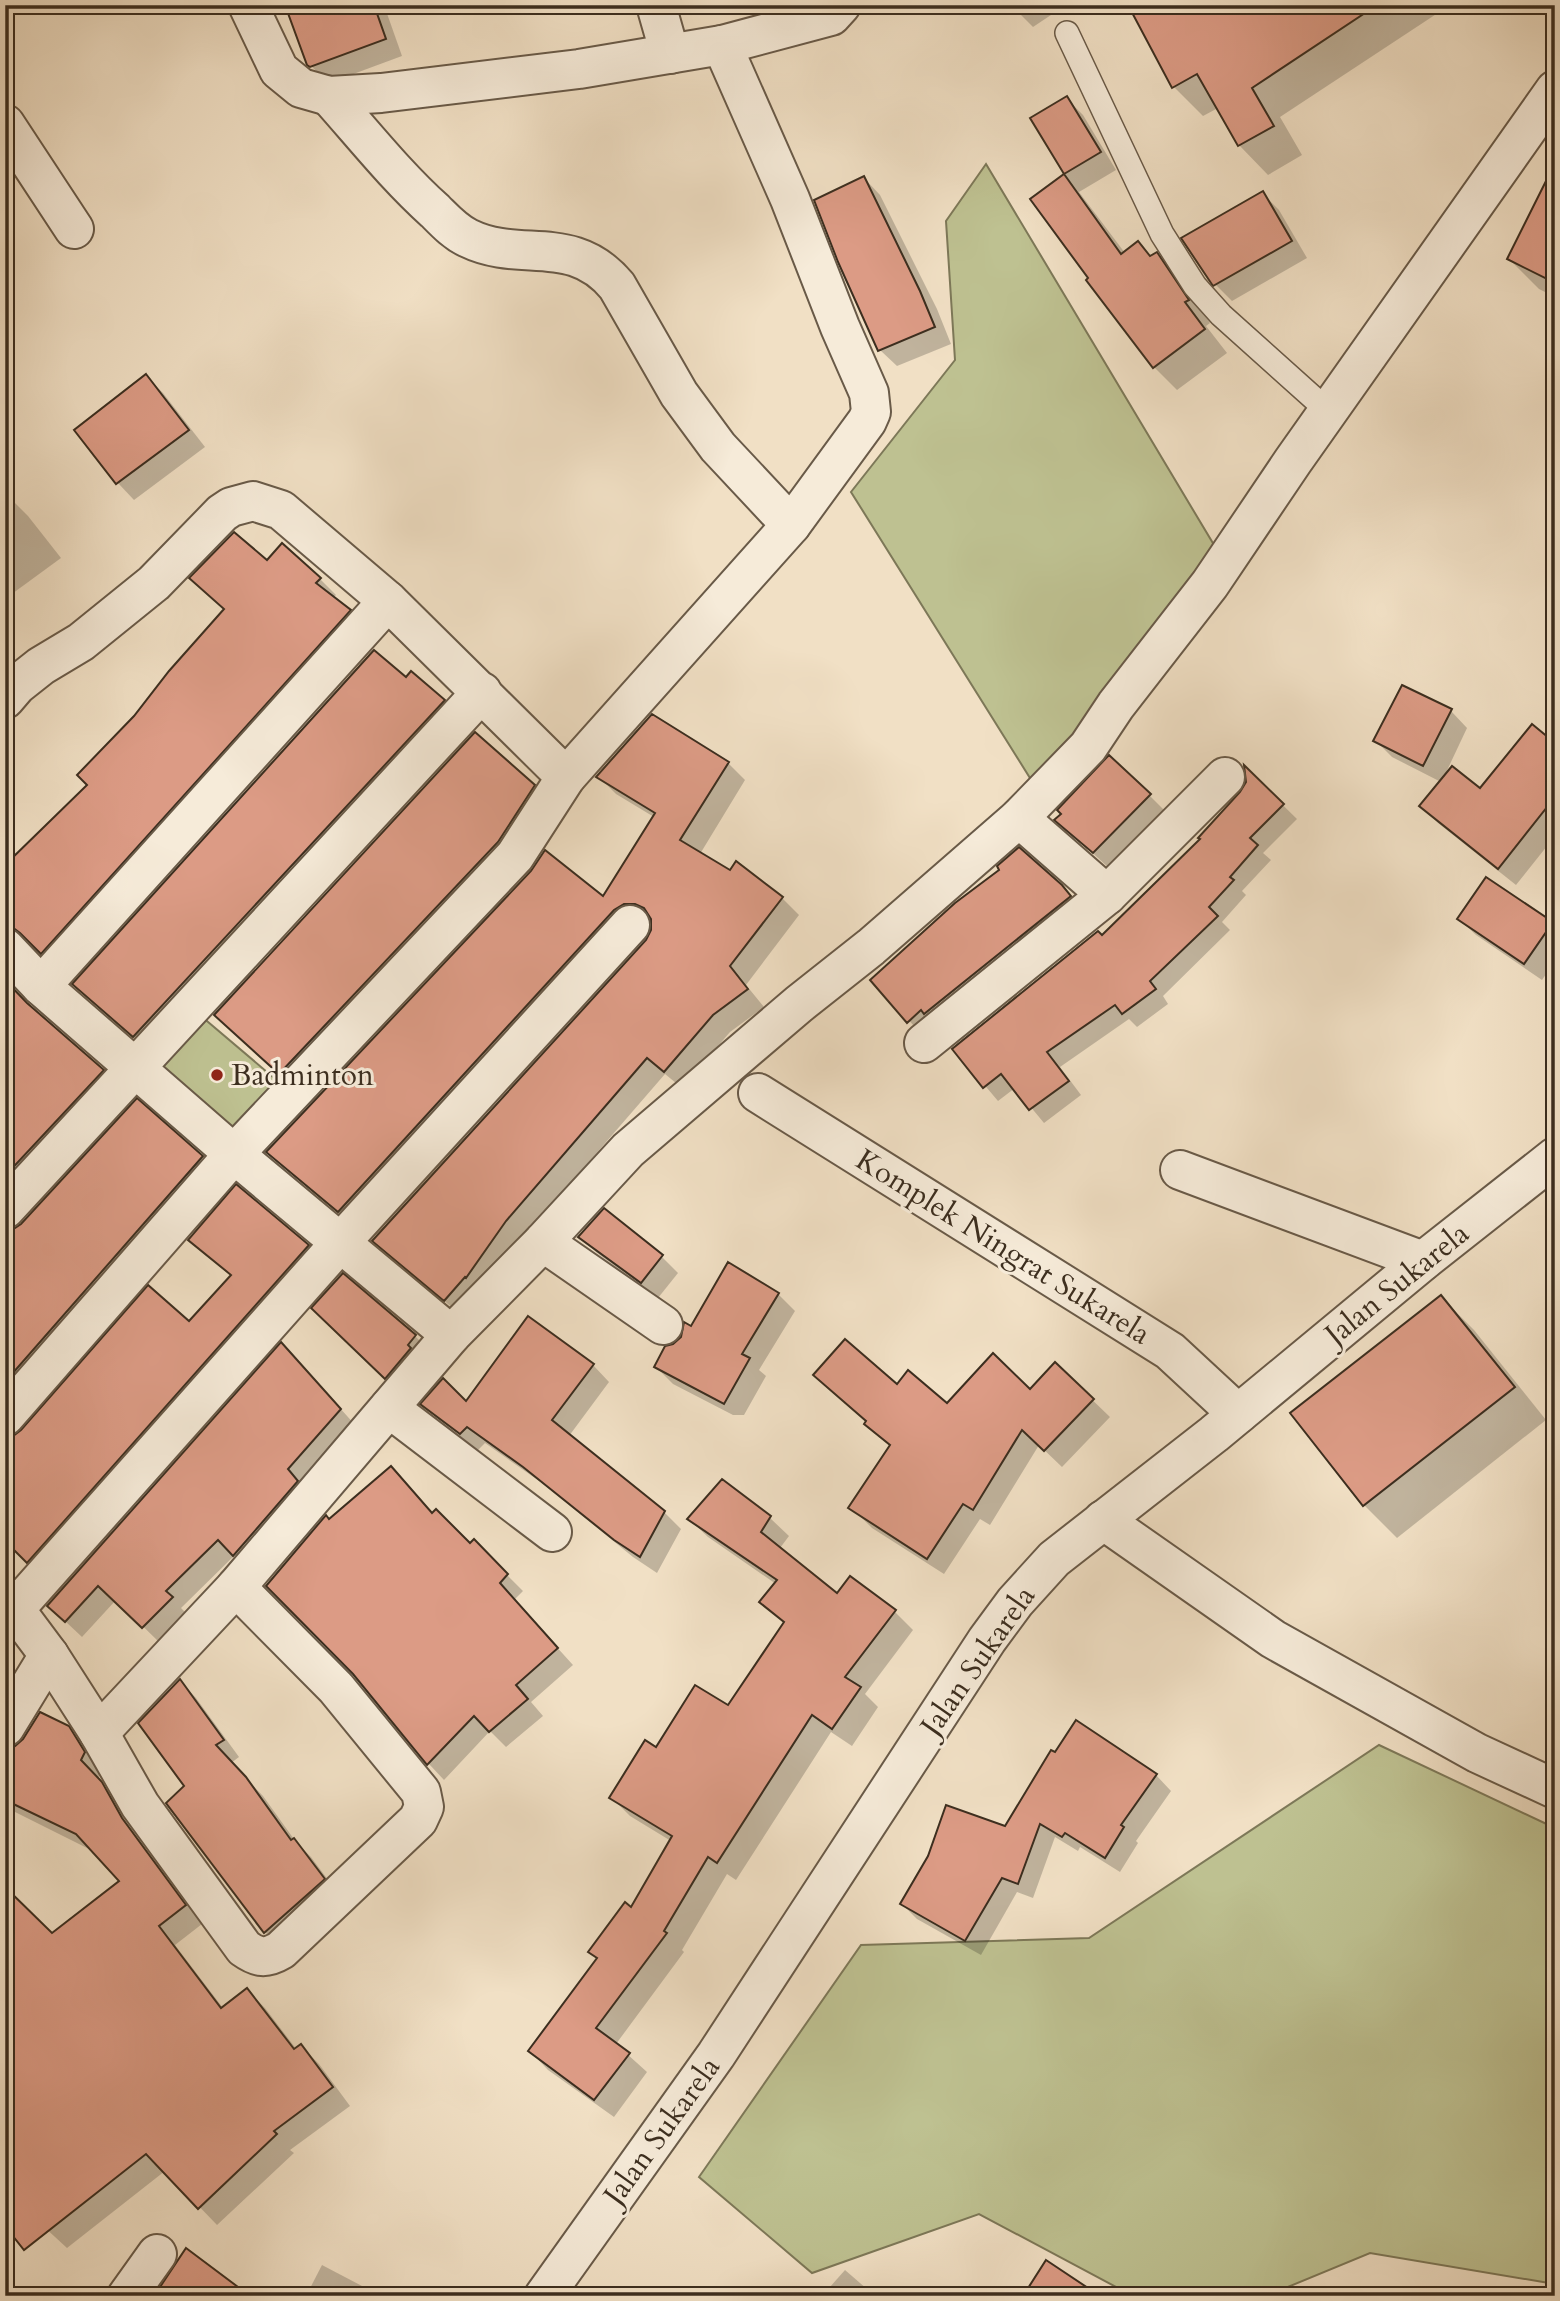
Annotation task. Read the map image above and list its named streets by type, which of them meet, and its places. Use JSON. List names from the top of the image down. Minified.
{"streets":{"street":["Komplek Ningrat Sukarela","Jalan Sukarela"]},"crossings":[["Komplek Ningrat Sukarela","Jalan Sukarela"]],"places":["Badminton"]}
